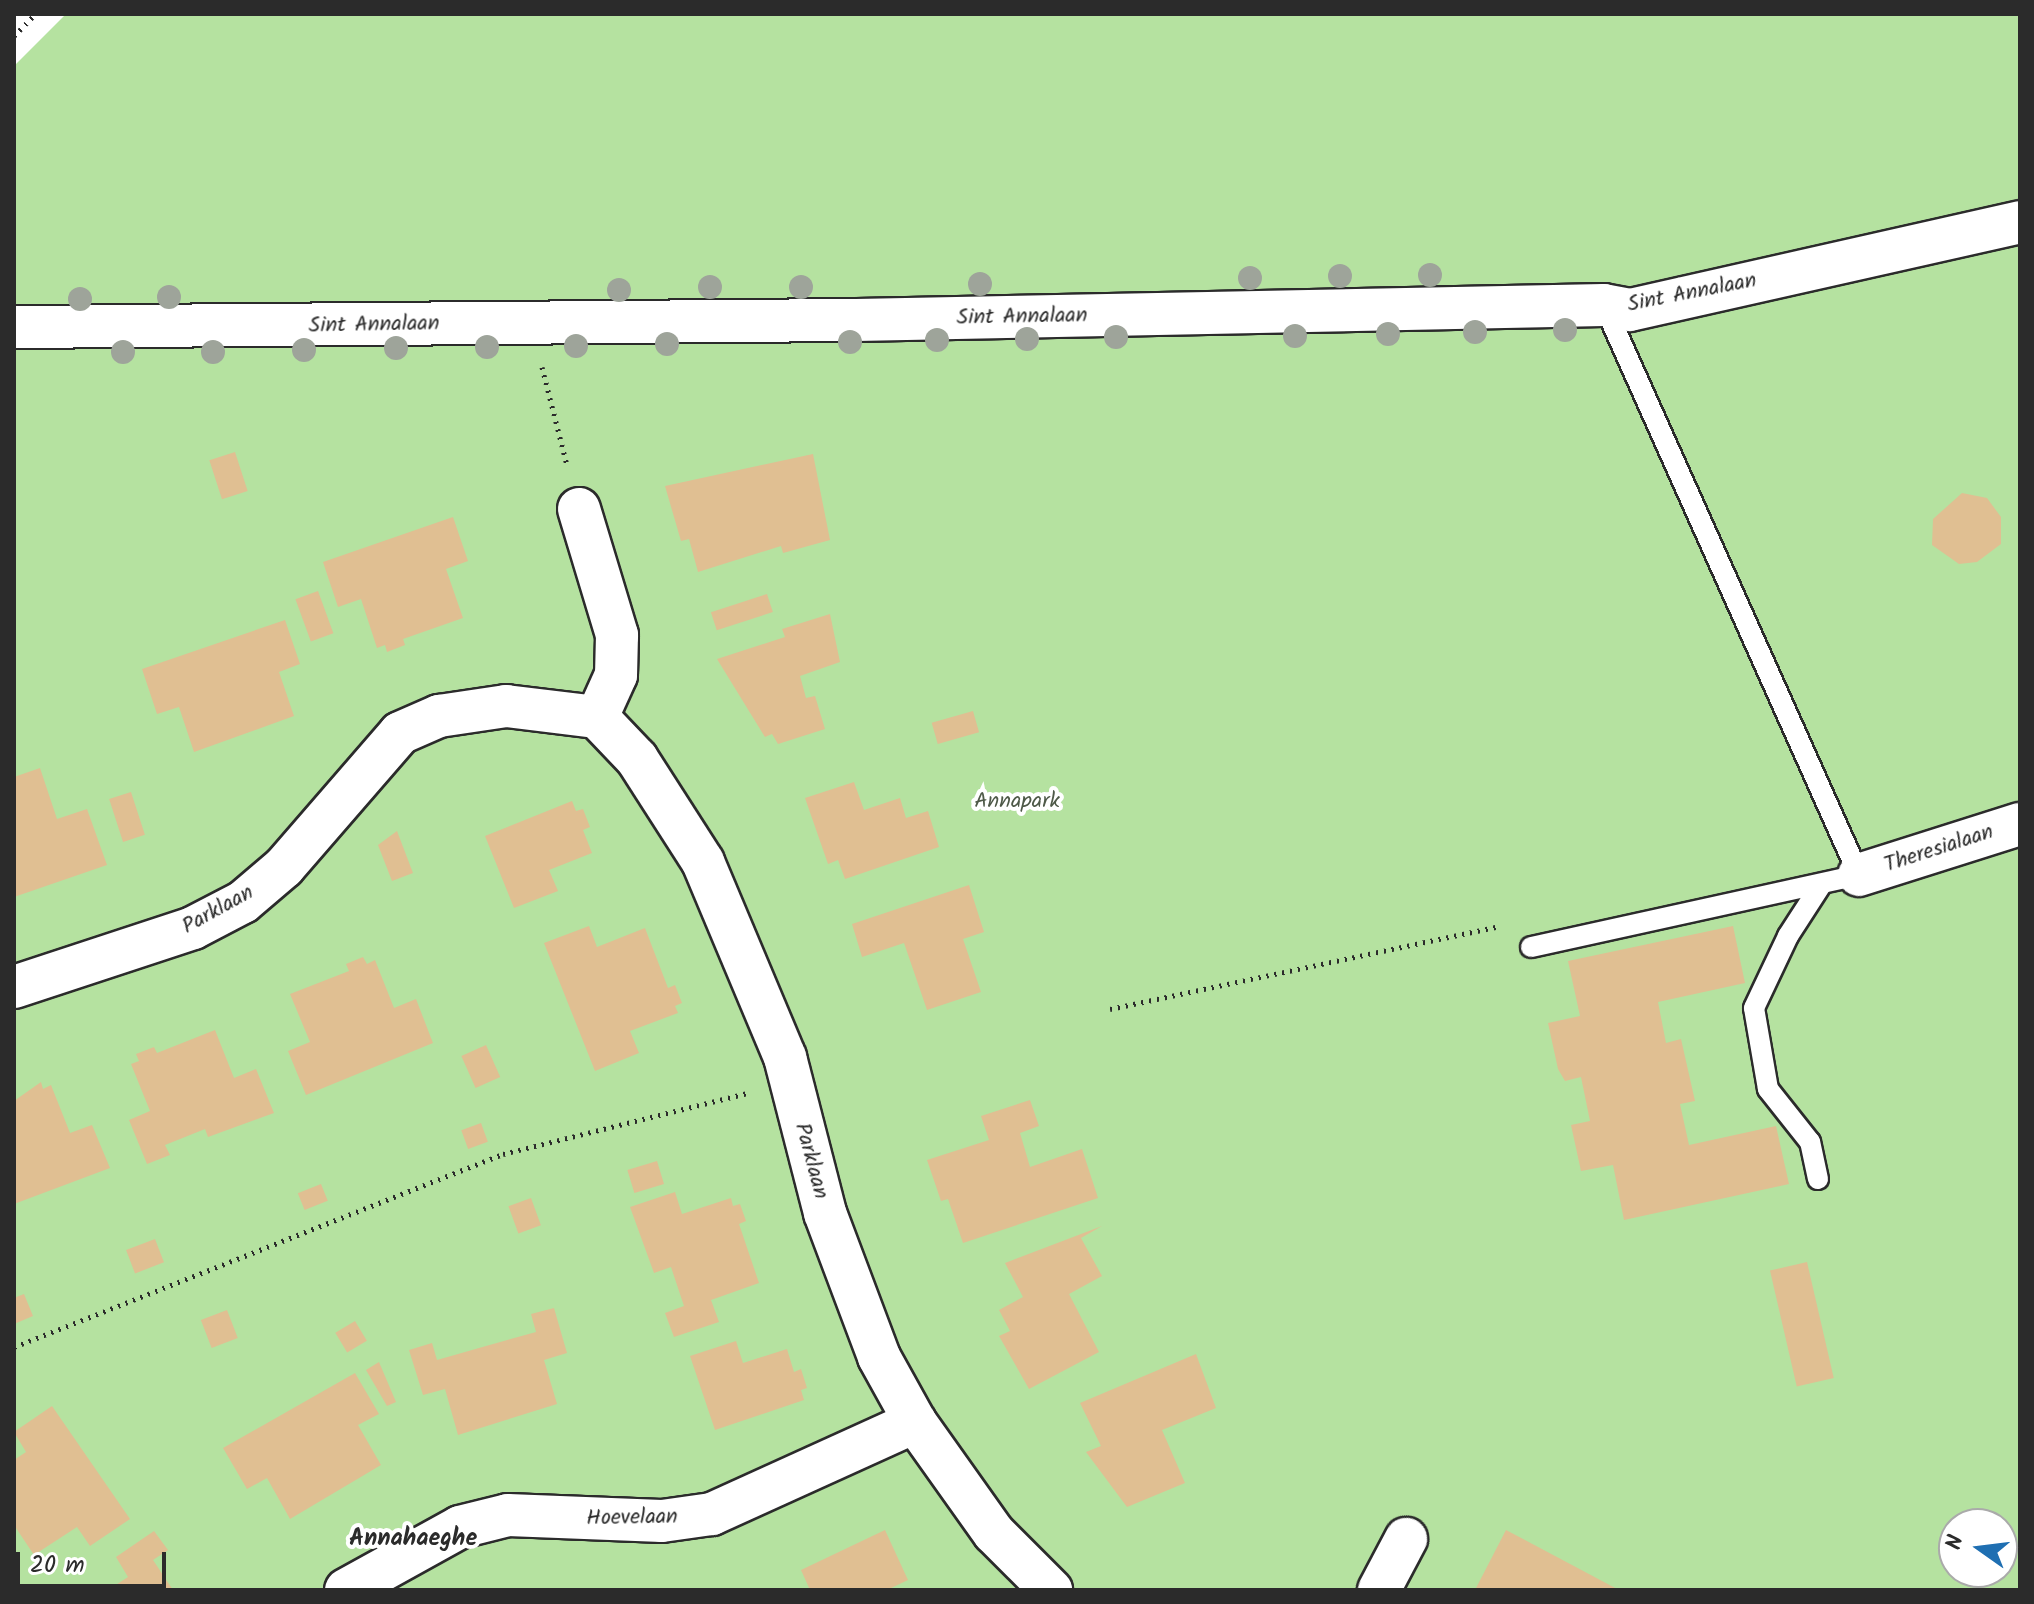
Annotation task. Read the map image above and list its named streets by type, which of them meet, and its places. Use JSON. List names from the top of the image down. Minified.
{"streets":{"street":["Sint Annalaan","Theresialaan","Parklaan","Hoevelaan"]},"crossings":[["Parklaan","Hoevelaan"]],"districts":["Annahaeghe"],"parks":["Annapark"],"scale_bar":"20 m","north":"left"}
